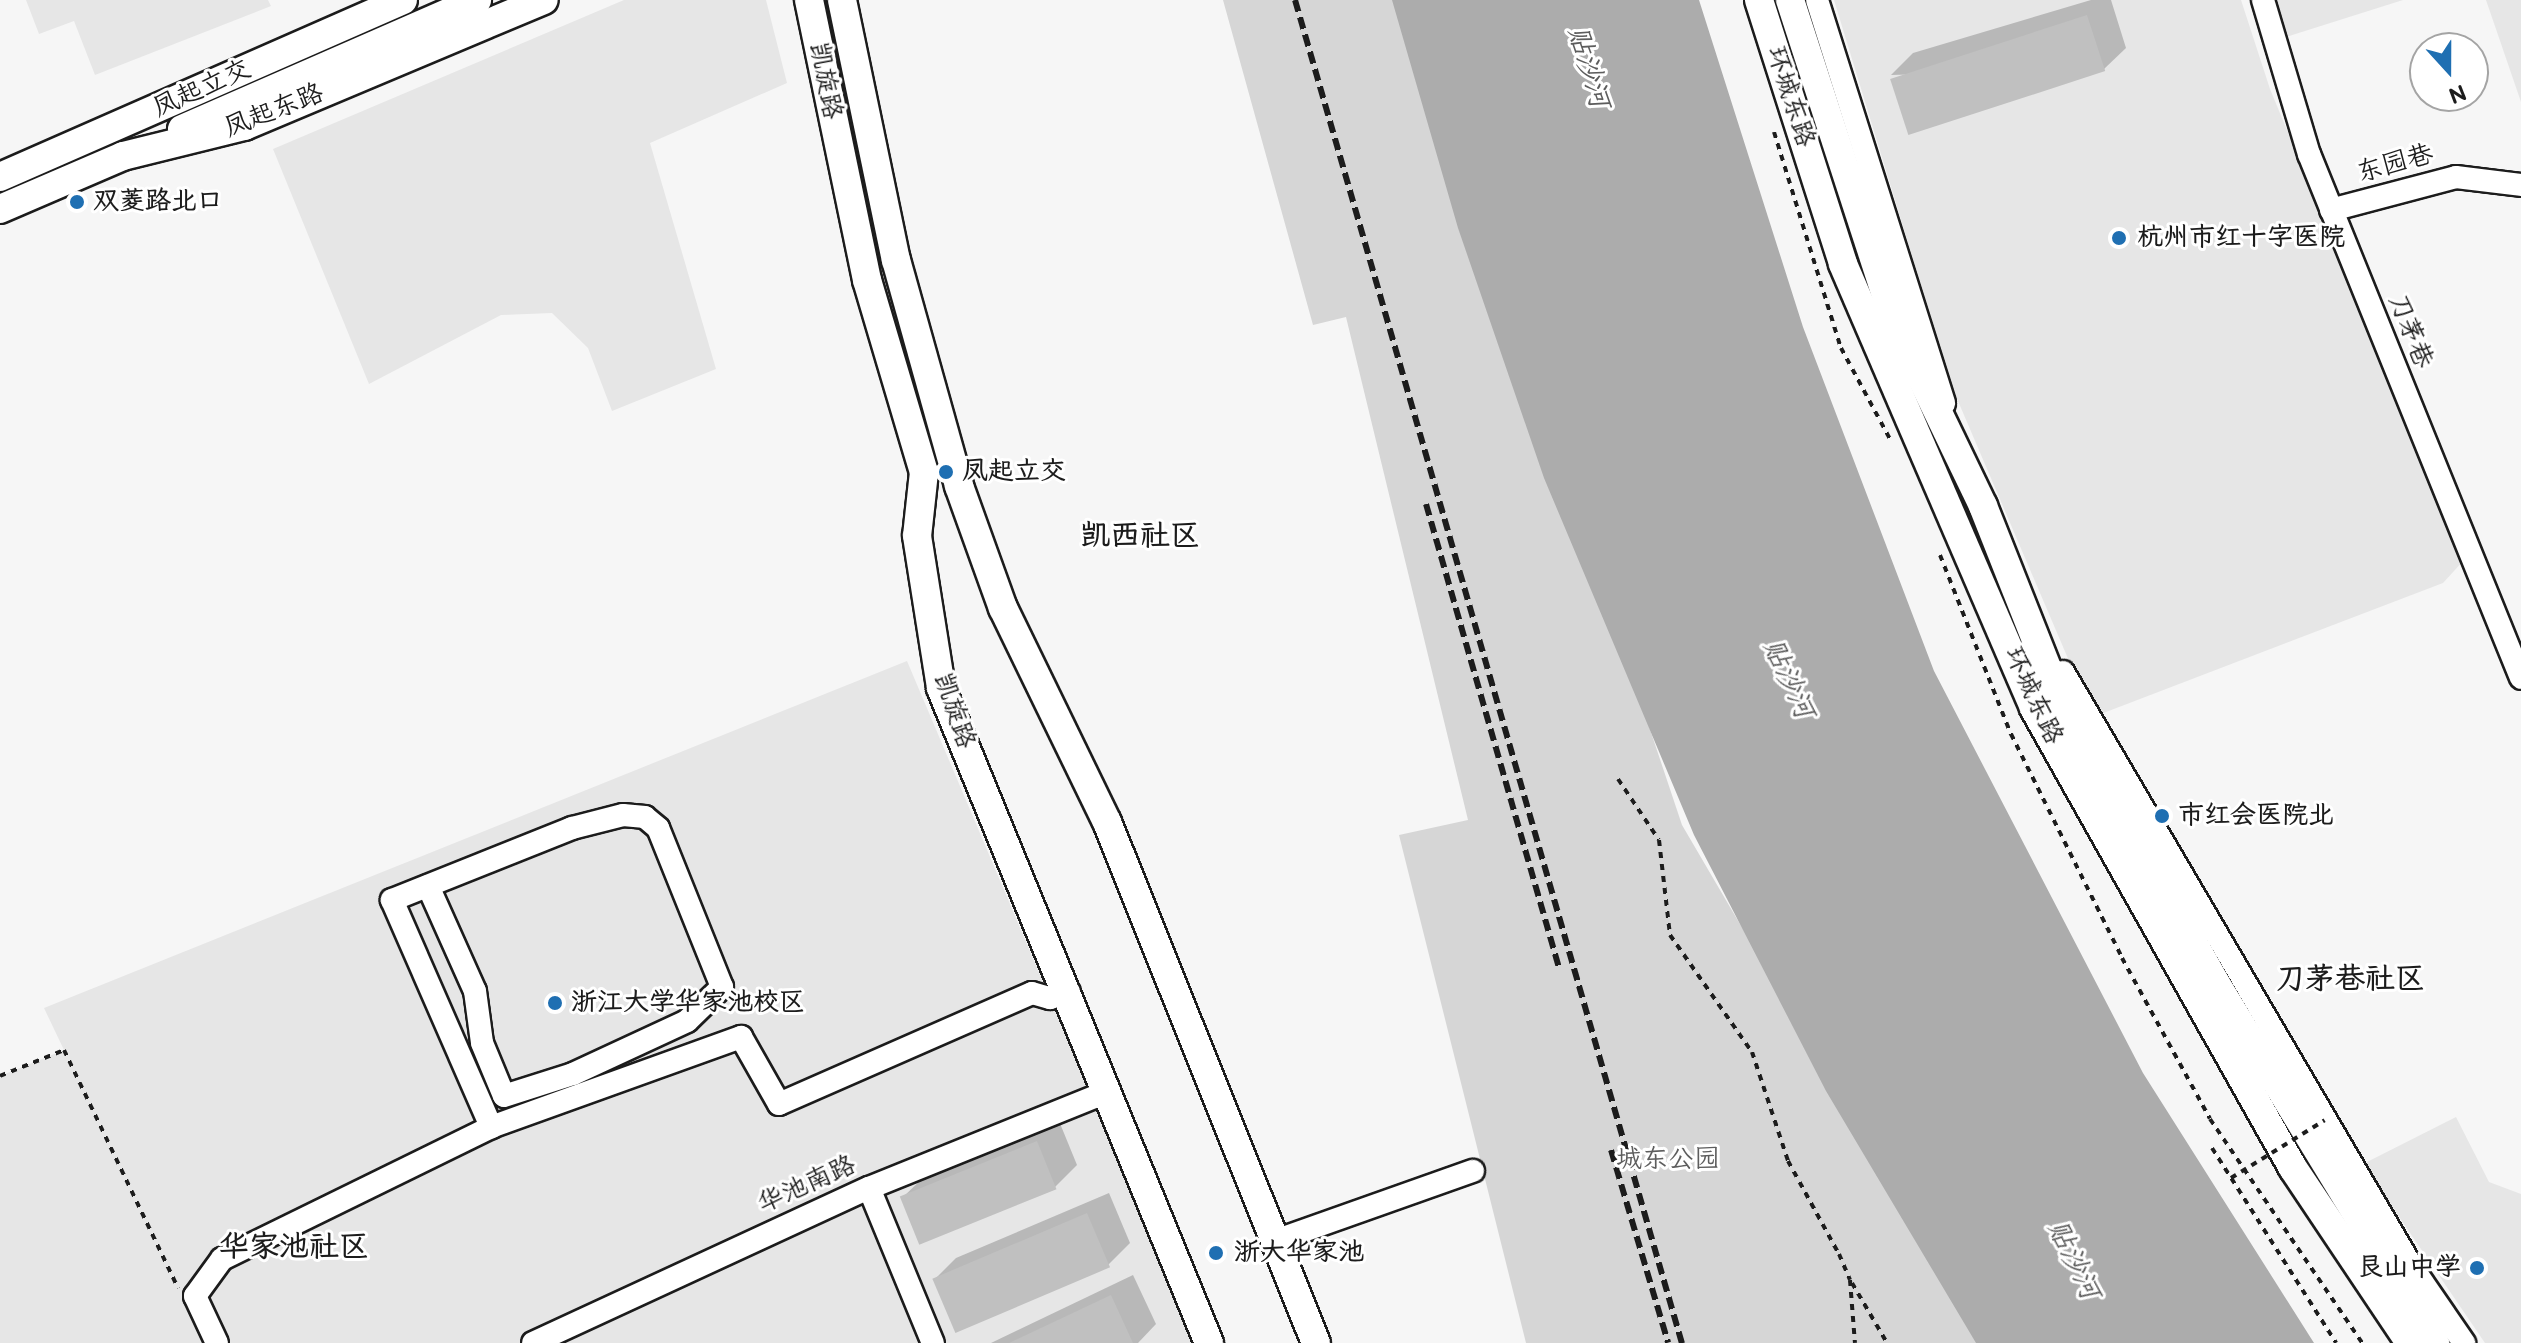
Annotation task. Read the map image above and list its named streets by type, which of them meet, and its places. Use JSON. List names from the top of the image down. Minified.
{"streets":{"main road":["凯旋路","凤起立交","环城东路","凤起东路"],"street":["东园巷","刀茅巷","华池南路"]},"crossings":[["凯旋路","华池南路"],["凤起立交","凤起东路"],["东园巷","刀茅巷"]],"districts":["凯西社区","刀茅巷社区","华家池社区"],"water":["贴沙河"],"parks":["城东公园"],"places":["双菱路北口","杭州市红十字医院","凤起立交","市红会医院北","浙江大学华家池校区","浙大华家池","艮山中学"],"north":"bottom"}
